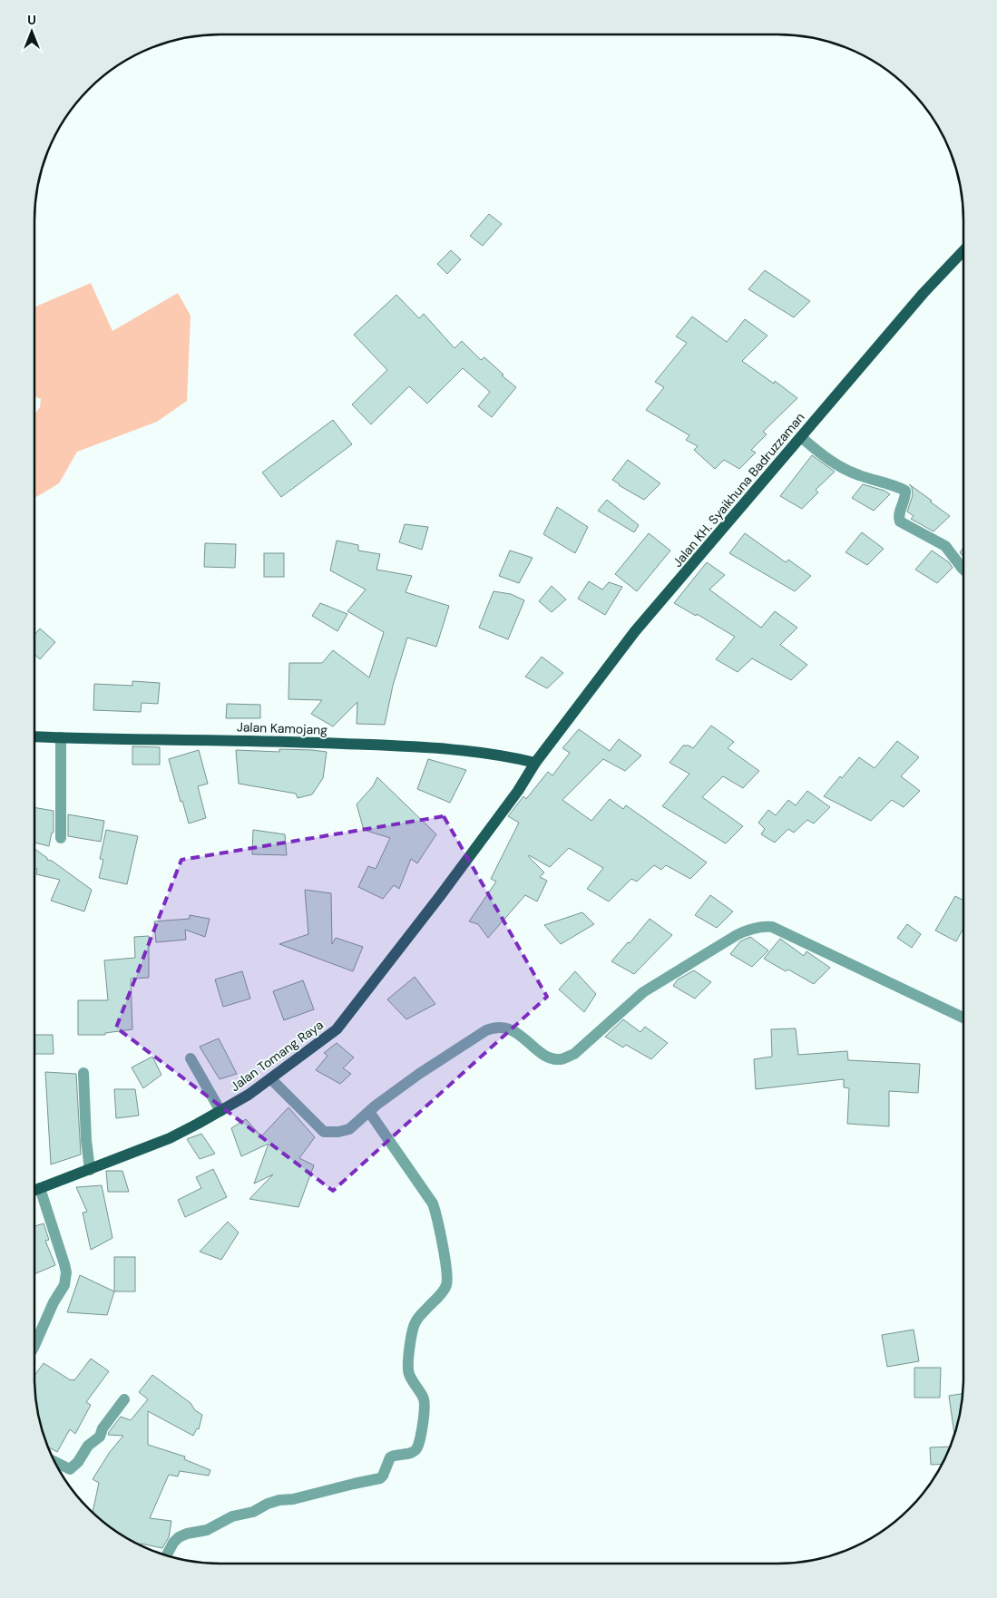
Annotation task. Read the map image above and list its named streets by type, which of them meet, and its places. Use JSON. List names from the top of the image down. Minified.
{"streets":{"main road":["Jalan KH. Syaikhuna Badruzzaman","Jalan Kamojang","Jalan Tomang Raya"]},"crossings":[["Jalan KH. Syaikhuna Badruzzaman","Jalan Kamojang"],["Jalan KH. Syaikhuna Badruzzaman","Jalan Tomang Raya"],["Jalan Kamojang","Jalan Tomang Raya"]],"north":"top"}
